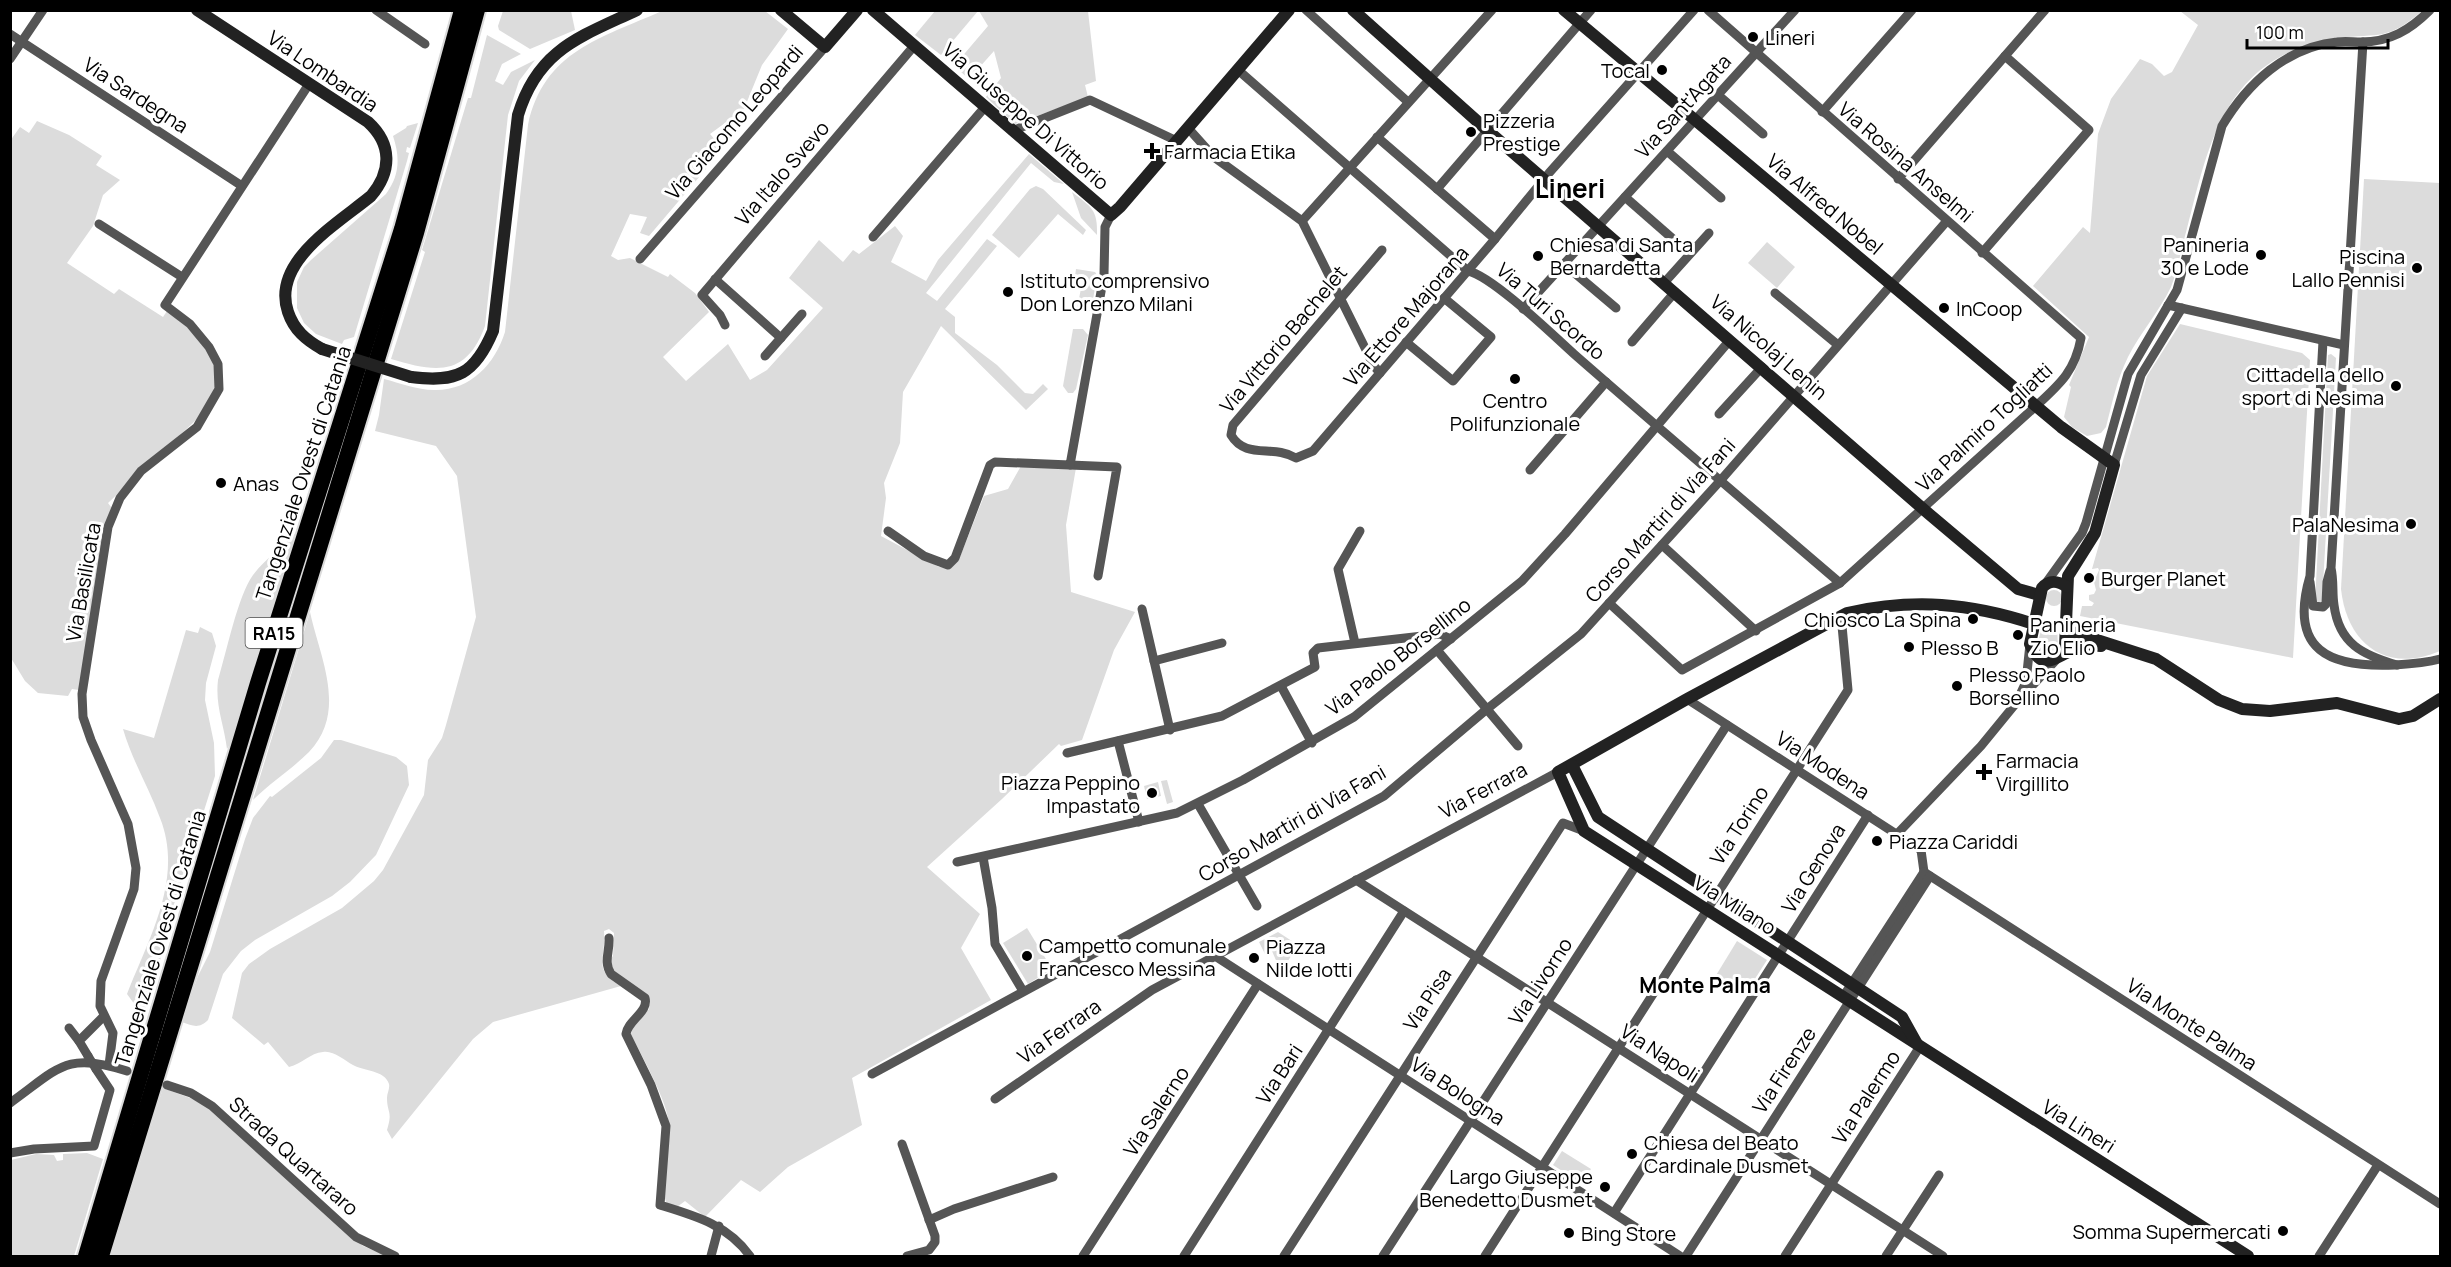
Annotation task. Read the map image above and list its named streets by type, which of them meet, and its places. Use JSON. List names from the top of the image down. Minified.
{"streets":{"highway":["Tangenziale Ovest di Catania","RA15"],"street":["Via Lombardia","Via Sardegna","Via Sant'Agata","Via Giuseppe Di Vittorio","Via Giacomo Leopardi","Via Rosina Anselmi","Via Italo Svevo","Via Alfred Nobel","Via Turi Scordo","Via Ettore Majorana","Via Vittorio Bachelet","Via Nicolaj Lenin","Via Palmiro Togliatti","Corso Martiri di Via Fani","Via Basilicata","Via Paolo Borsellino","Via Modena","Via Ferrara","Via Torino","Via Genova","Via Milano","Via Livorno","Via Pisa","Via Monte Palma","Via Napoli","Via Firenze","Via Bari","Via Bologna","Via Palermo","Via Salerno","Via Lineri","Strada Quartararo"]},"crossings":[["Via Lombardia","Via Basilicata"],["Via Sardegna","Via Basilicata"],["Via Sant'Agata","Via Rosina Anselmi"],["Via Sant'Agata","Via Alfred Nobel"],["Via Sant'Agata","Via Turi Scordo"],["Via Sant'Agata","Via Nicolaj Lenin"],["Via Giuseppe Di Vittorio","Via Italo Svevo"],["Via Giuseppe Di Vittorio","Via Turi Scordo"],["Via Rosina Anselmi","Via Palmiro Togliatti"],["Via Rosina Anselmi","Corso Martiri di Via Fani"],["Via Alfred Nobel","Via Ettore Majorana"],["Via Alfred Nobel","Via Palmiro Togliatti"],["Via Alfred Nobel","Corso Martiri di Via Fani"],["Via Turi Scordo","Via Ettore Majorana"],["Via Turi Scordo","Via Palmiro Togliatti"],["Via Turi Scordo","Corso Martiri di Via Fani"],["Via Turi Scordo","Via Paolo Borsellino"],["Via Ettore Majorana","Via Vittorio Bachelet"],["Via Ettore Majorana","Via Nicolaj Lenin"],["Via Nicolaj Lenin","Via Palmiro Togliatti"],["Via Nicolaj Lenin","Corso Martiri di Via Fani"],["Via Nicolaj Lenin","Via Paolo Borsellino"],["Via Palmiro Togliatti","Corso Martiri di Via Fani"],["Via Modena","Via Ferrara"],["Via Modena","Via Torino"],["Via Modena","Via Genova"],["Via Modena","Via Livorno"],["Via Modena","Via Monte Palma"],["Via Ferrara","Via Torino"],["Via Ferrara","Via Milano"],["Via Ferrara","Via Napoli"],["Via Ferrara","Via Bologna"],["Via Torino","Via Milano"],["Via Torino","Via Napoli"],["Via Torino","Via Bologna"],["Via Genova","Via Milano"],["Via Genova","Via Napoli"],["Via Genova","Via Bologna"],["Via Milano","Via Livorno"],["Via Milano","Via Pisa"],["Via Milano","Via Firenze"],["Via Milano","Via Palermo"],["Via Milano","Via Lineri"],["Via Livorno","Via Napoli"],["Via Livorno","Via Bologna"],["Via Pisa","Via Napoli"],["Via Pisa","Via Bologna"],["Via Napoli","Via Firenze"],["Via Napoli","Via Bari"],["Via Napoli","Via Palermo"],["Via Bari","Via Bologna"],["Via Bologna","Via Salerno"],["Via Palermo","Via Lineri"]],"districts":["Lineri","Monte Palma"],"places":{"other":["Lineri","Tocal","Pizzeria Prestige","Panineria 30 e Lode","Chiesa di Santa Bernardetta","Piscina Lallo Pennisi","Istituto comprensivo Don Lorenzo Milani","InCoop","Centro Polifunzionale","Cittadella dello sport di Nesima","Anas","PalaNesima","Burger Planet","Chiosco La Spina","Panineria Zio Elio","Plesso B","Plesso Paolo Borsellino","Piazza Peppino Impastato","Piazza Cariddi","Campetto comunale Francesco Messina","Piazza Nilde Iotti","Chiesa del Beato Cardinale Dusmet","Largo Giuseppe Benedetto Dusmet","Somma Supermercati","Bing Store"],"health":["Farmacia Etika","Farmacia Virgillito"]},"scale_bar":"100 m"}
